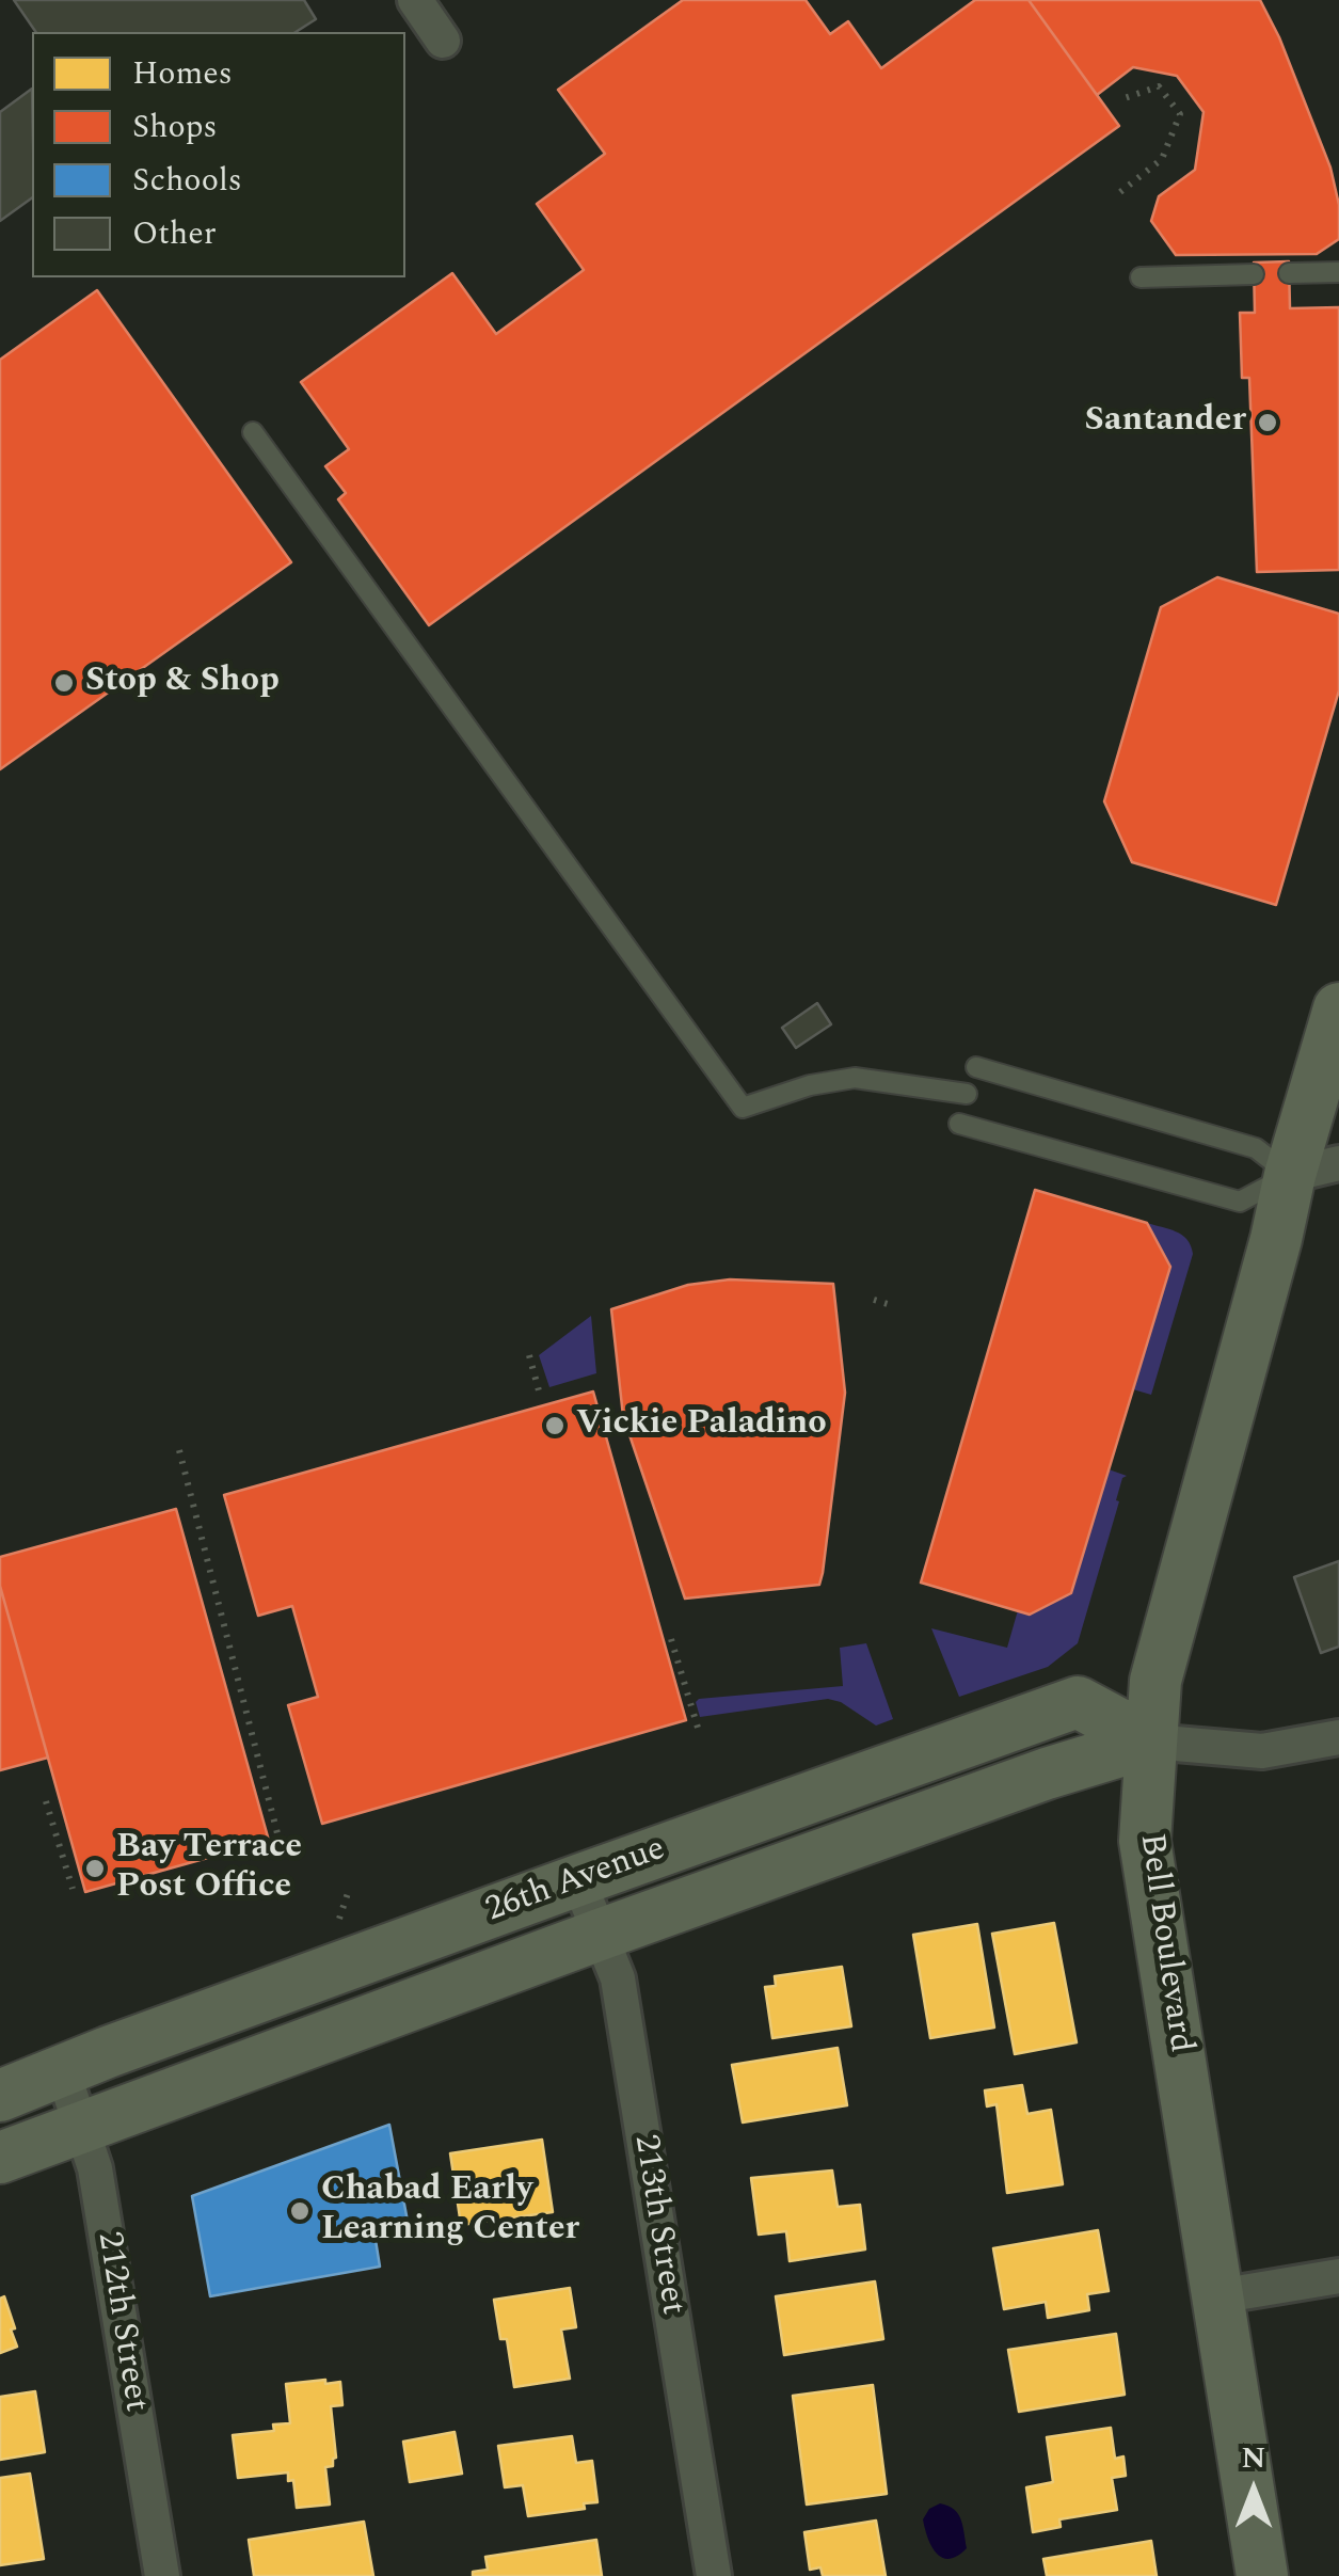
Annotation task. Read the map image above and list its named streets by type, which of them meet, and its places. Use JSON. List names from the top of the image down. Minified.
{"streets":{"street":["26th Avenue","Bell Boulevard","213th Street","212th Street"]},"crossings":[["26th Avenue","Bell Boulevard"],["26th Avenue","213th Street"],["26th Avenue","212th Street"]],"places":["Santander","Stop & Shop","Vickie Paladino","Bay Terrace Post Office","Chabad Early Learning Center"],"legend":["Homes","Shops","Schools","Other"],"north":"top"}
